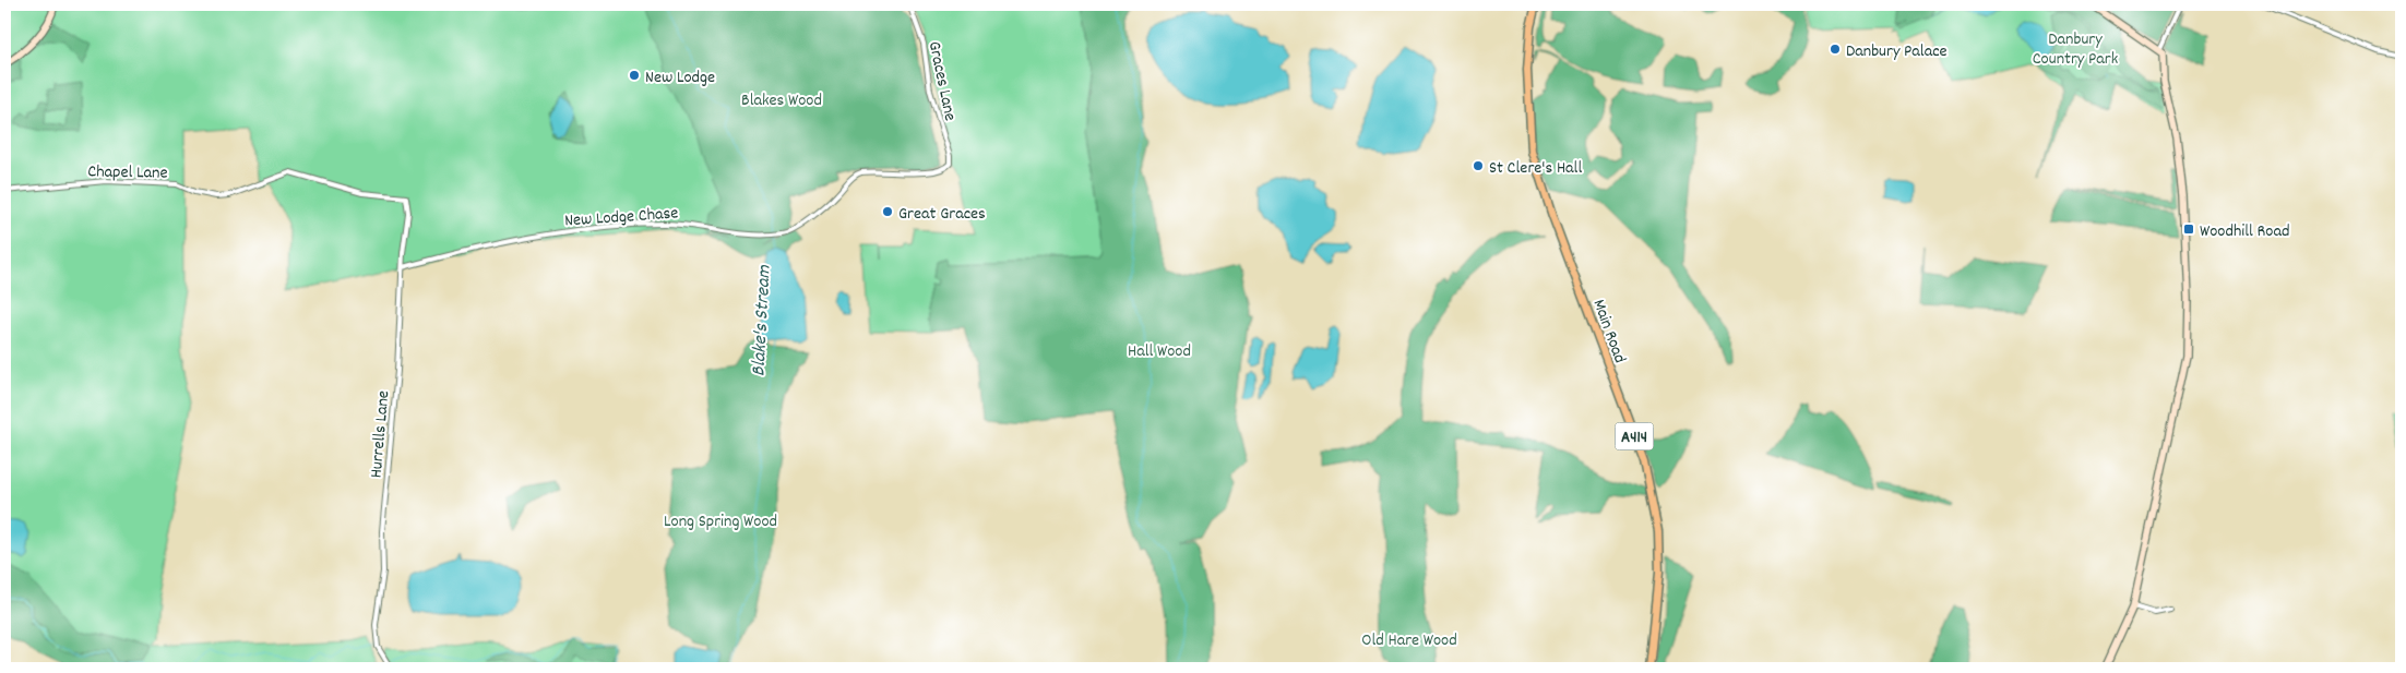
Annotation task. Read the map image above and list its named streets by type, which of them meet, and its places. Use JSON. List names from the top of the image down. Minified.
{"streets":{"main road":["Main Road","A414"],"street":["Graces Lane","Chapel Lane","New Lodge Chase","Hurrells Lane"]},"crossings":[["Graces Lane","New Lodge Chase"],["Chapel Lane","Hurrells Lane"],["New Lodge Chase","Hurrells Lane"]],"water":["Blake's Stream"],"parks":["Danbury Country Park","Blakes Wood","Hall Wood","Long Spring Wood","Old Hare Wood"],"places":{"other":["Danbury Palace","New Lodge","St Clere's Hall","Great Graces"],"transit":["Woodhill Road"]}}
